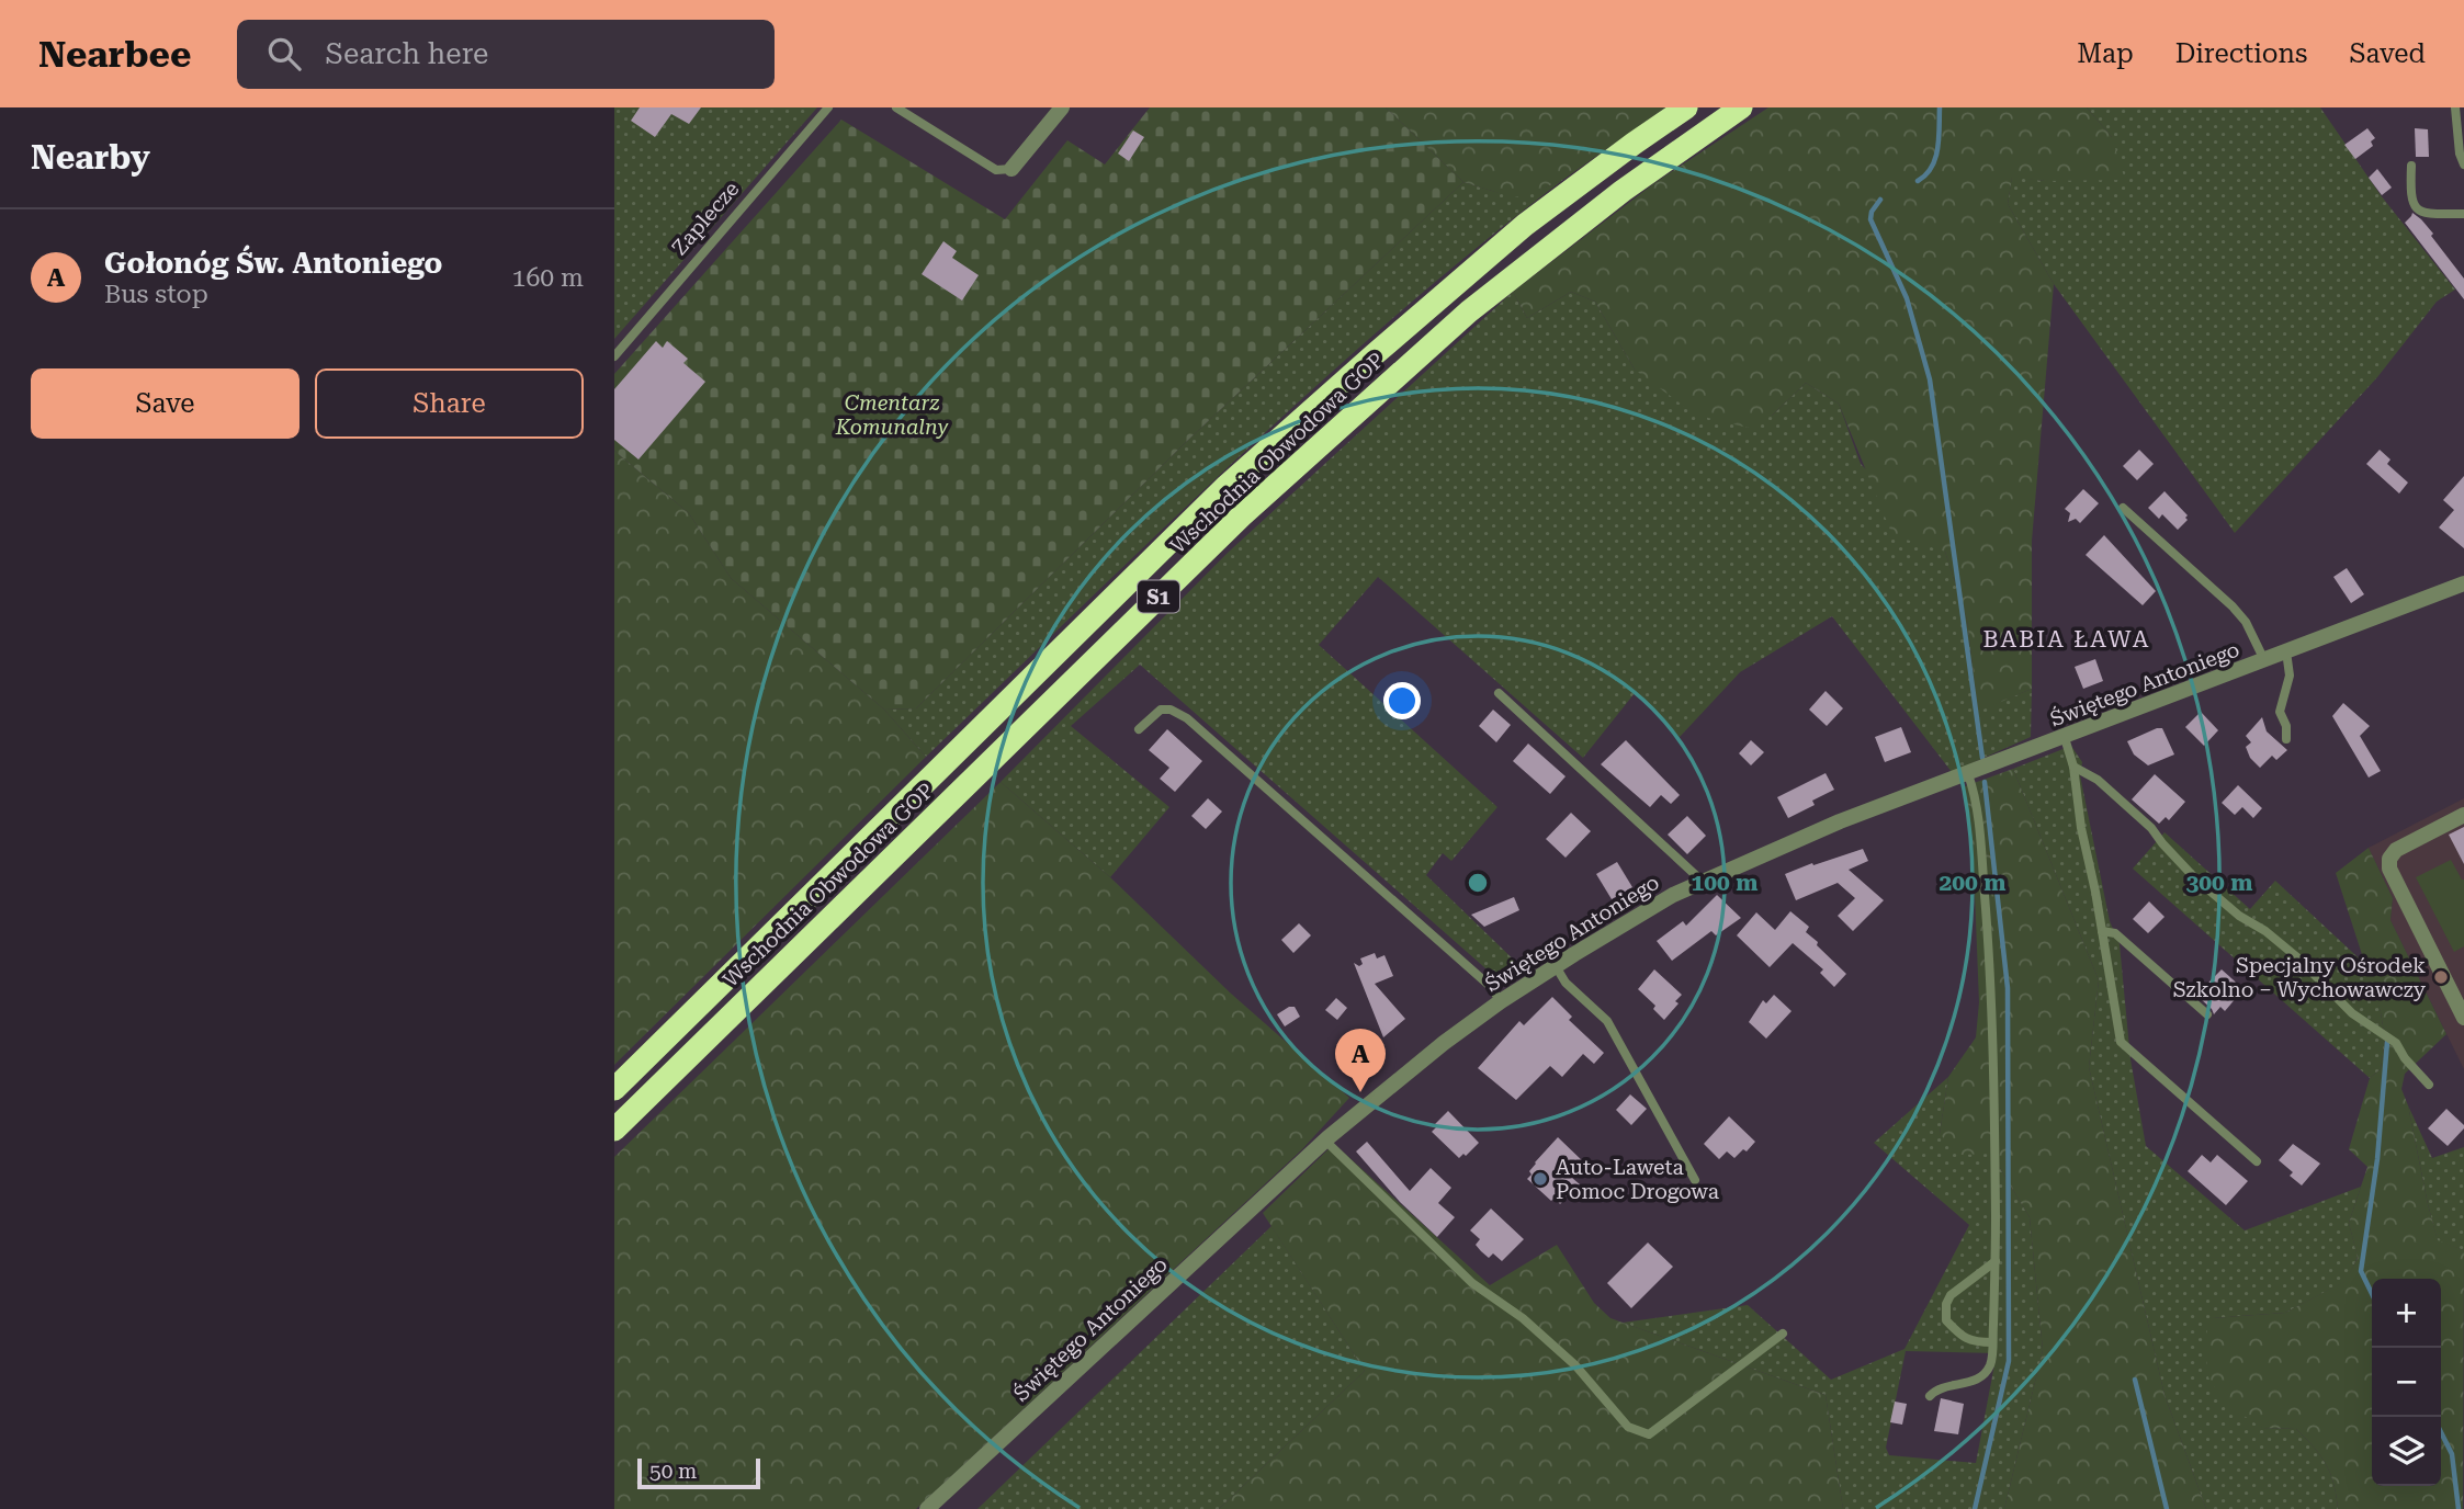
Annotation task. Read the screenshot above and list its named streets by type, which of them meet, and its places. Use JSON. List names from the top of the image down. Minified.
{"streets":{"highway":["Wschodnia Obwodowa GOP","S1"],"street":["Świętego Antoniego"],"lane":["Zaplecze"]},"districts":["BABIA ŁAWA"],"parks":["Cmentarz Komunalny"],"places":["Specjalny Ośrodek Szkolno – Wychowawczy","Auto-Laweta Pomoc Drogowa"],"scale_bar":"50 m","page":{"header":"Nearbee","search":"Search here","nav":["Map","Directions","Saved"],"heading":"Nearby","list":[{"mark":"A","name":"Gołonóg Św. Antoniego","note":"Bus stop","value":"160 m"}],"buttons":["Save","Share"],"pins":"A","map_buttons":["+","−"],"scale":"50 m"},"rings":["100 m","200 m","300 m"]}
